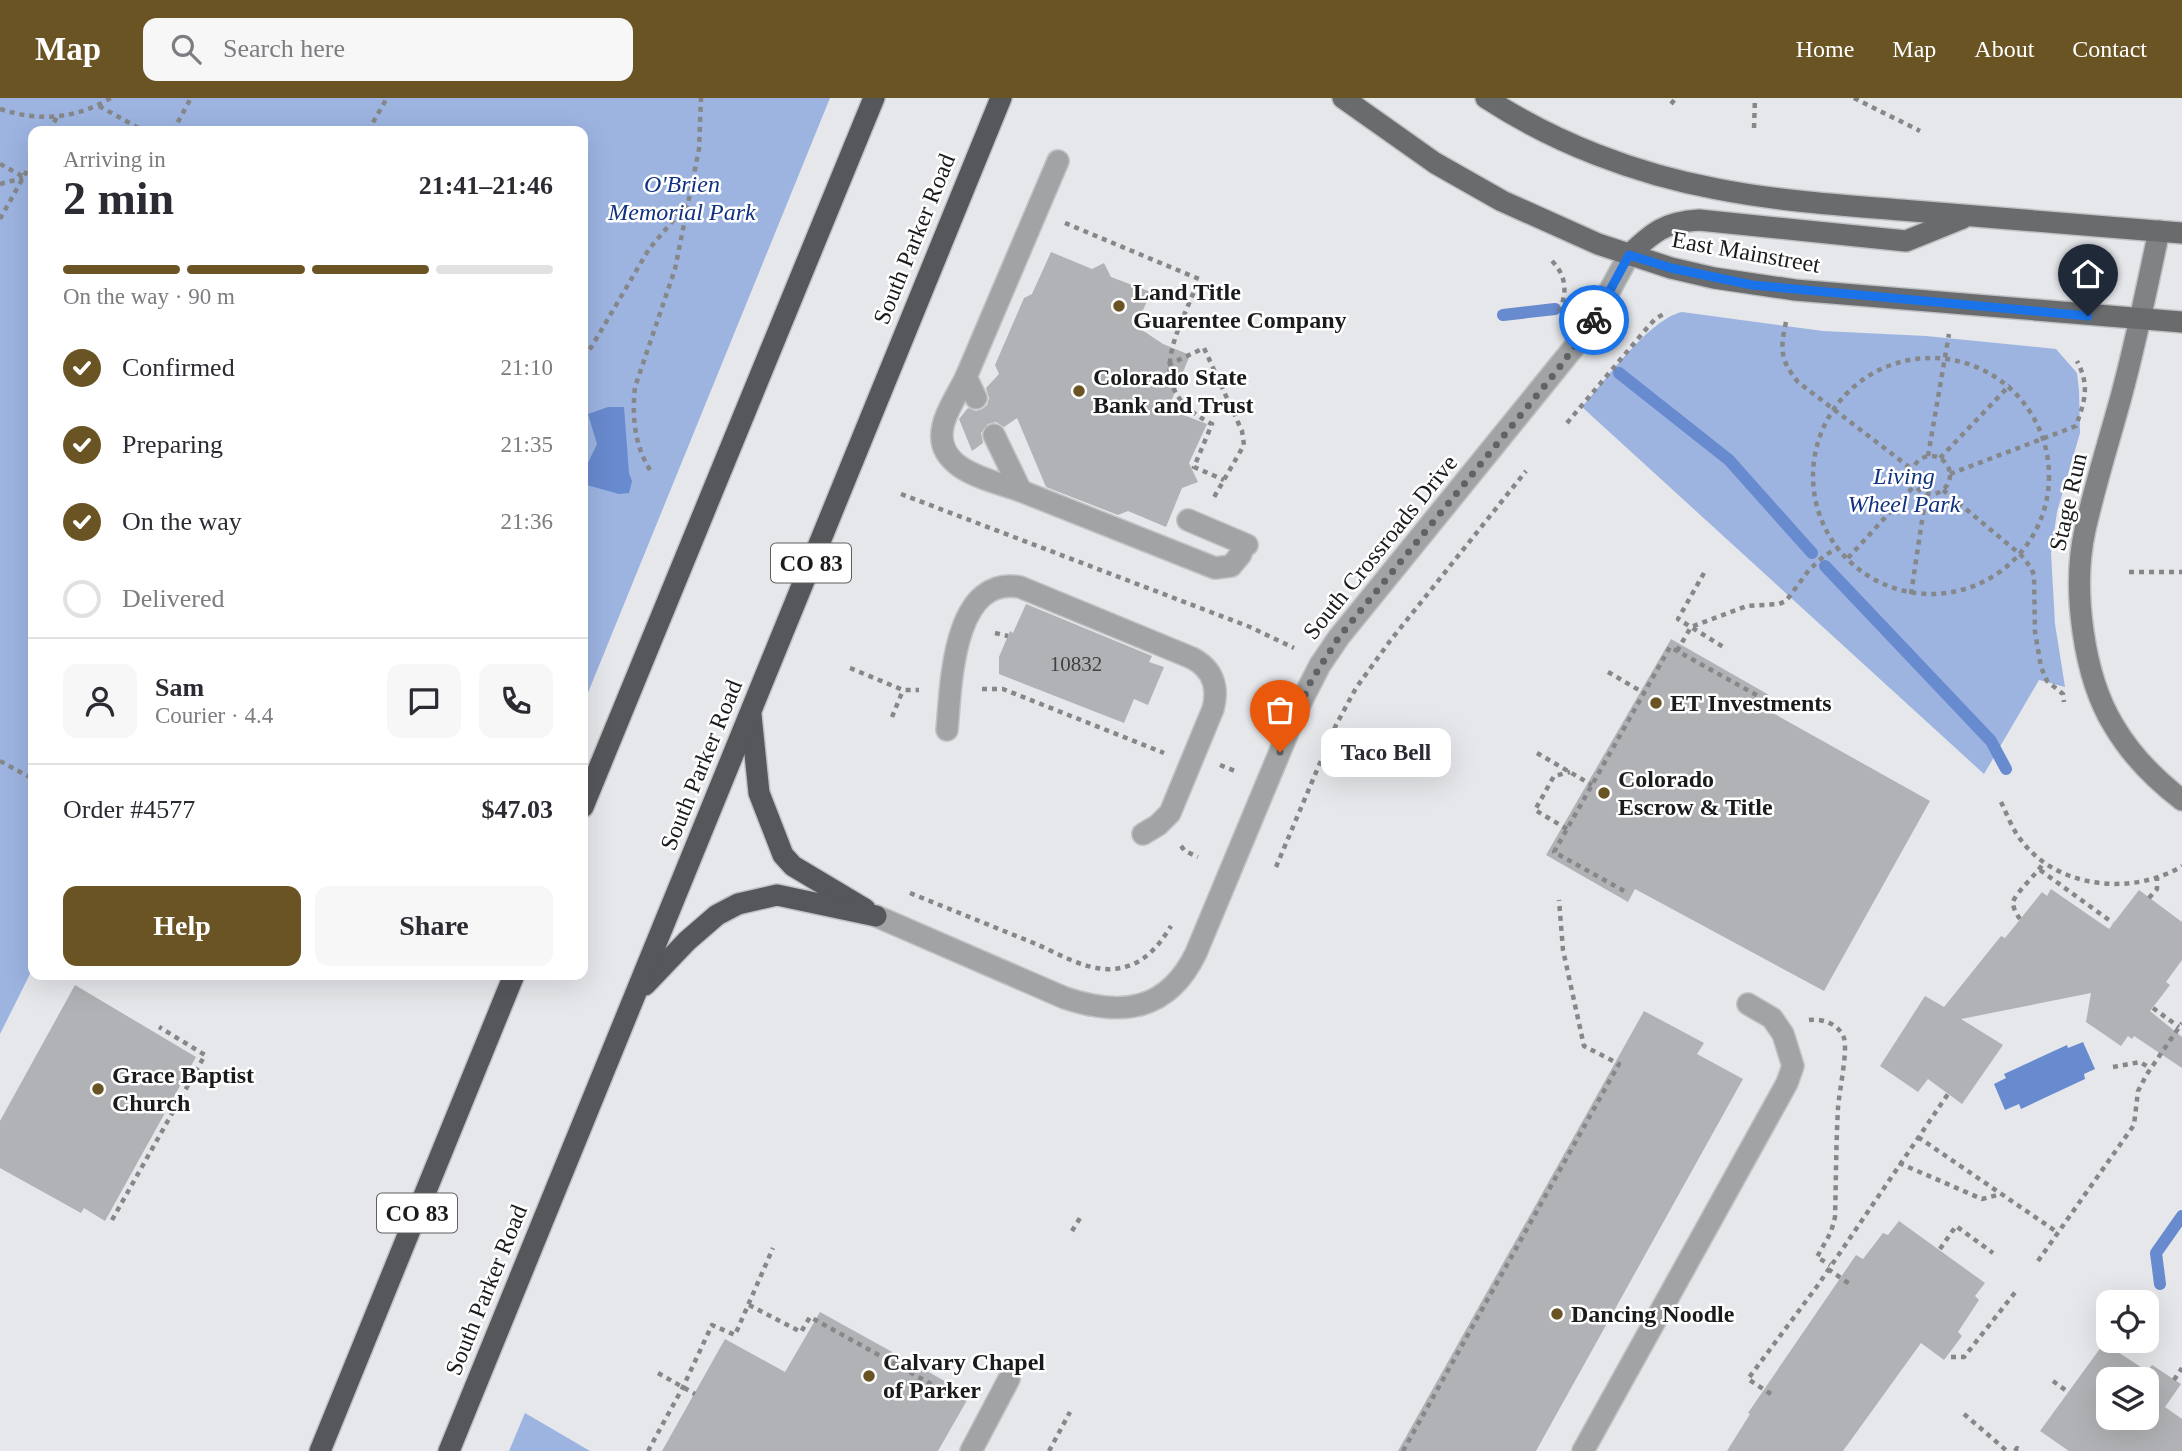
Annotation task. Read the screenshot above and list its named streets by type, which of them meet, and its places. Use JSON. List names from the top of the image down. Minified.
{"streets":{"highway":["South Parker Road","CO 83"],"main road":["East Mainstreet"],"street":["Stage Run","South Crossroads Drive"]},"crossings":[["East Mainstreet","Stage Run"],["East Mainstreet","South Crossroads Drive"]],"parks":["O'Brien Memorial Park","Living Wheel Park"],"places":["Land Title Guarentee Company","Colorado State Bank and Trust","ET Investments","Taco Bell","Colorado Escrow & Title","Grace Baptist Church","Dancing Noodle","Calvary Chapel of Parker"],"house_numbers":["10832"],"page":{"header":"Map","search":"Search here","nav":["Home","Map","About","Contact"],"heading":["2 min","Arriving in","21:41–21:46"],"panel":["Sam","Courier · 4.4","Order #4577","$47.03"],"bar":"On the way · 90 m","list":[["Confirmed","21:10"],["Preparing","21:35"],["On the way","21:36"],"Delivered"],"bubble":"Taco Bell","buttons":["Help","Share"]}}
